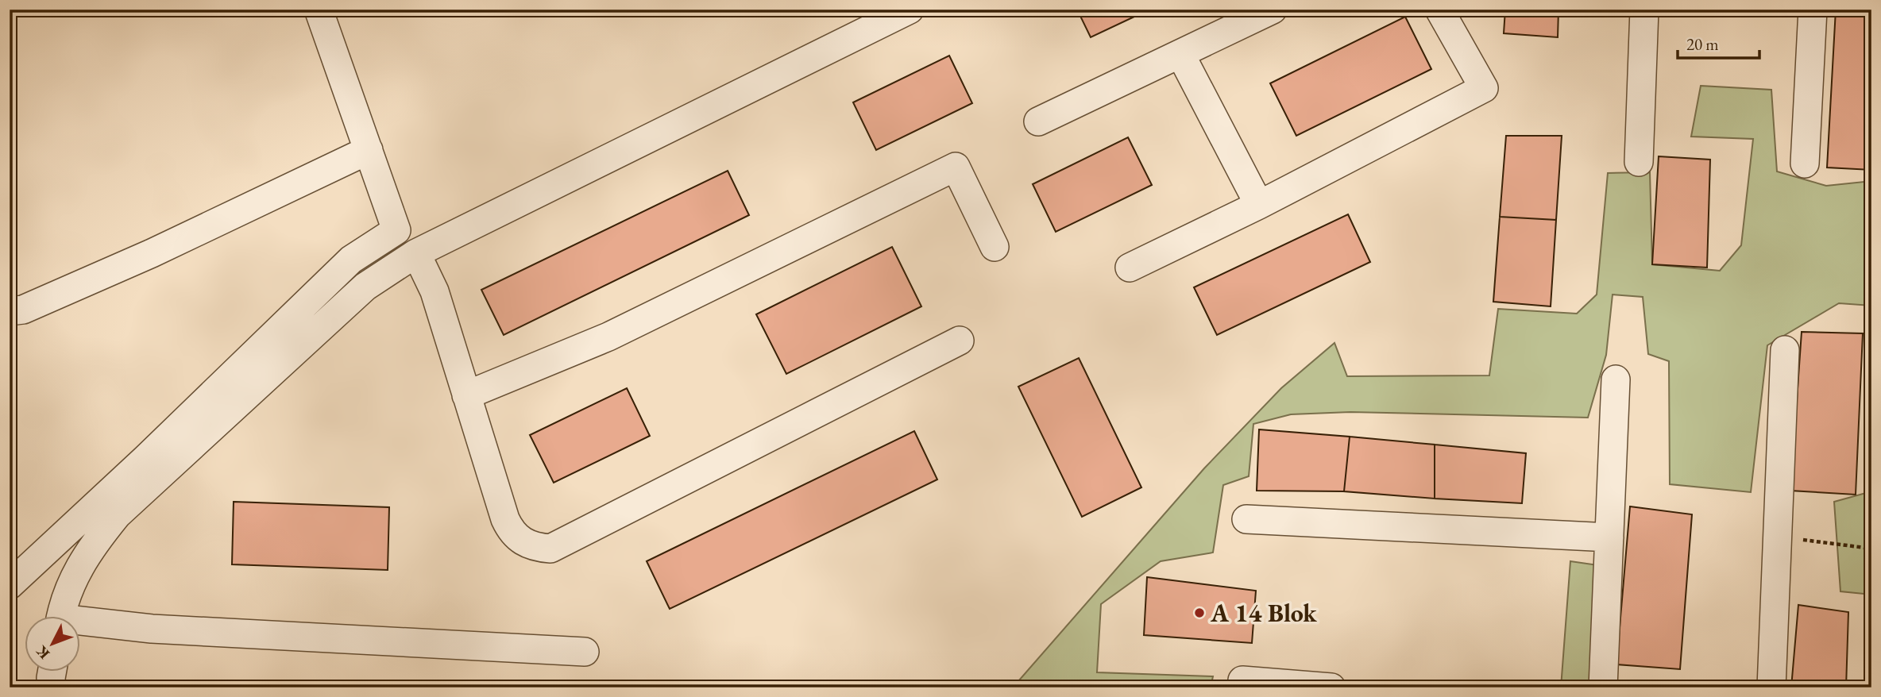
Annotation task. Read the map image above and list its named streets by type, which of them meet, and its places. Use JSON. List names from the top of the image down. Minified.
{"places":["A 14 Blok"],"scale_bar":"20 m","north":"bottom left"}
